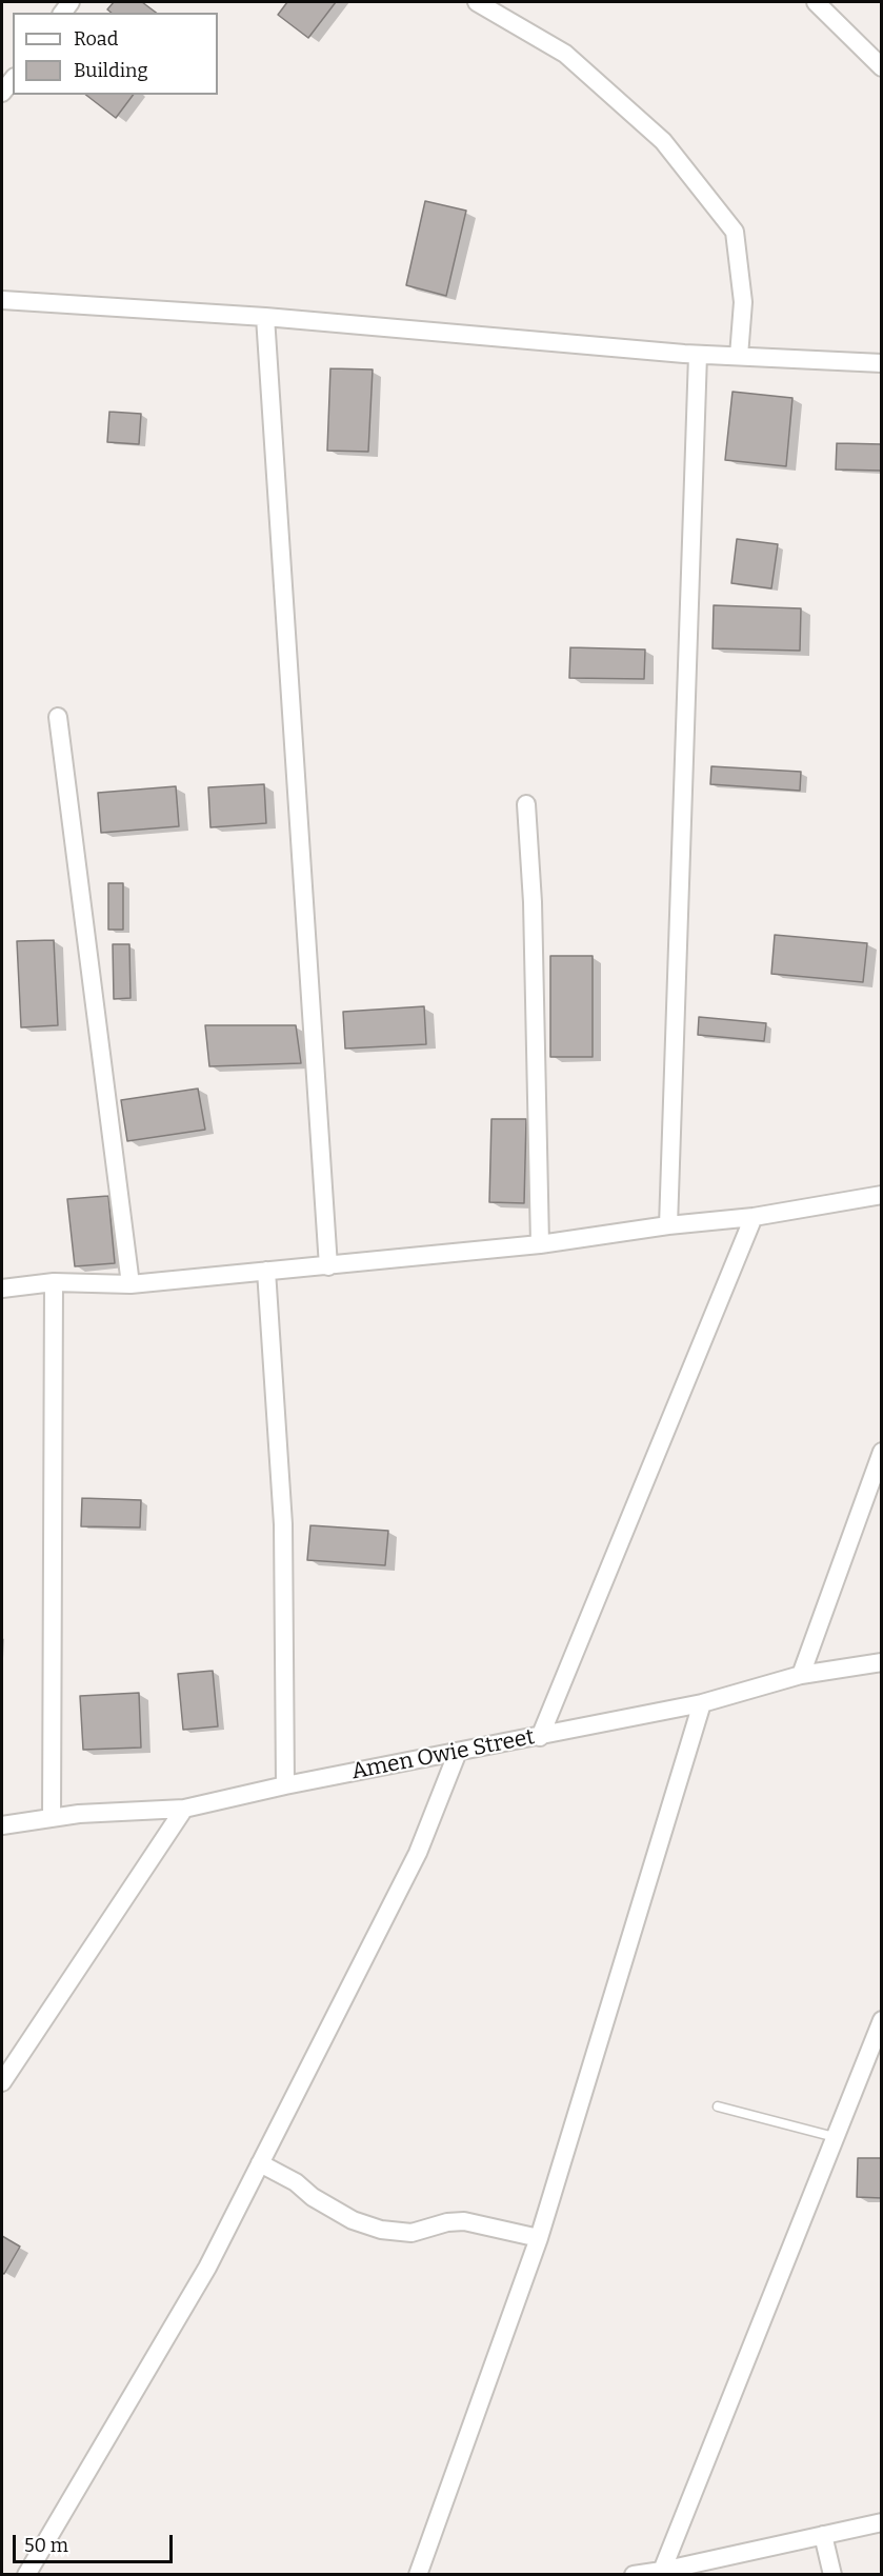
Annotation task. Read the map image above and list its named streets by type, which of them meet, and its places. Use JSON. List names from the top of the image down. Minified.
{"streets":{"street":["Amen Owie Street"]},"legend":["Road","Building"],"scale_bar":"50 m"}
